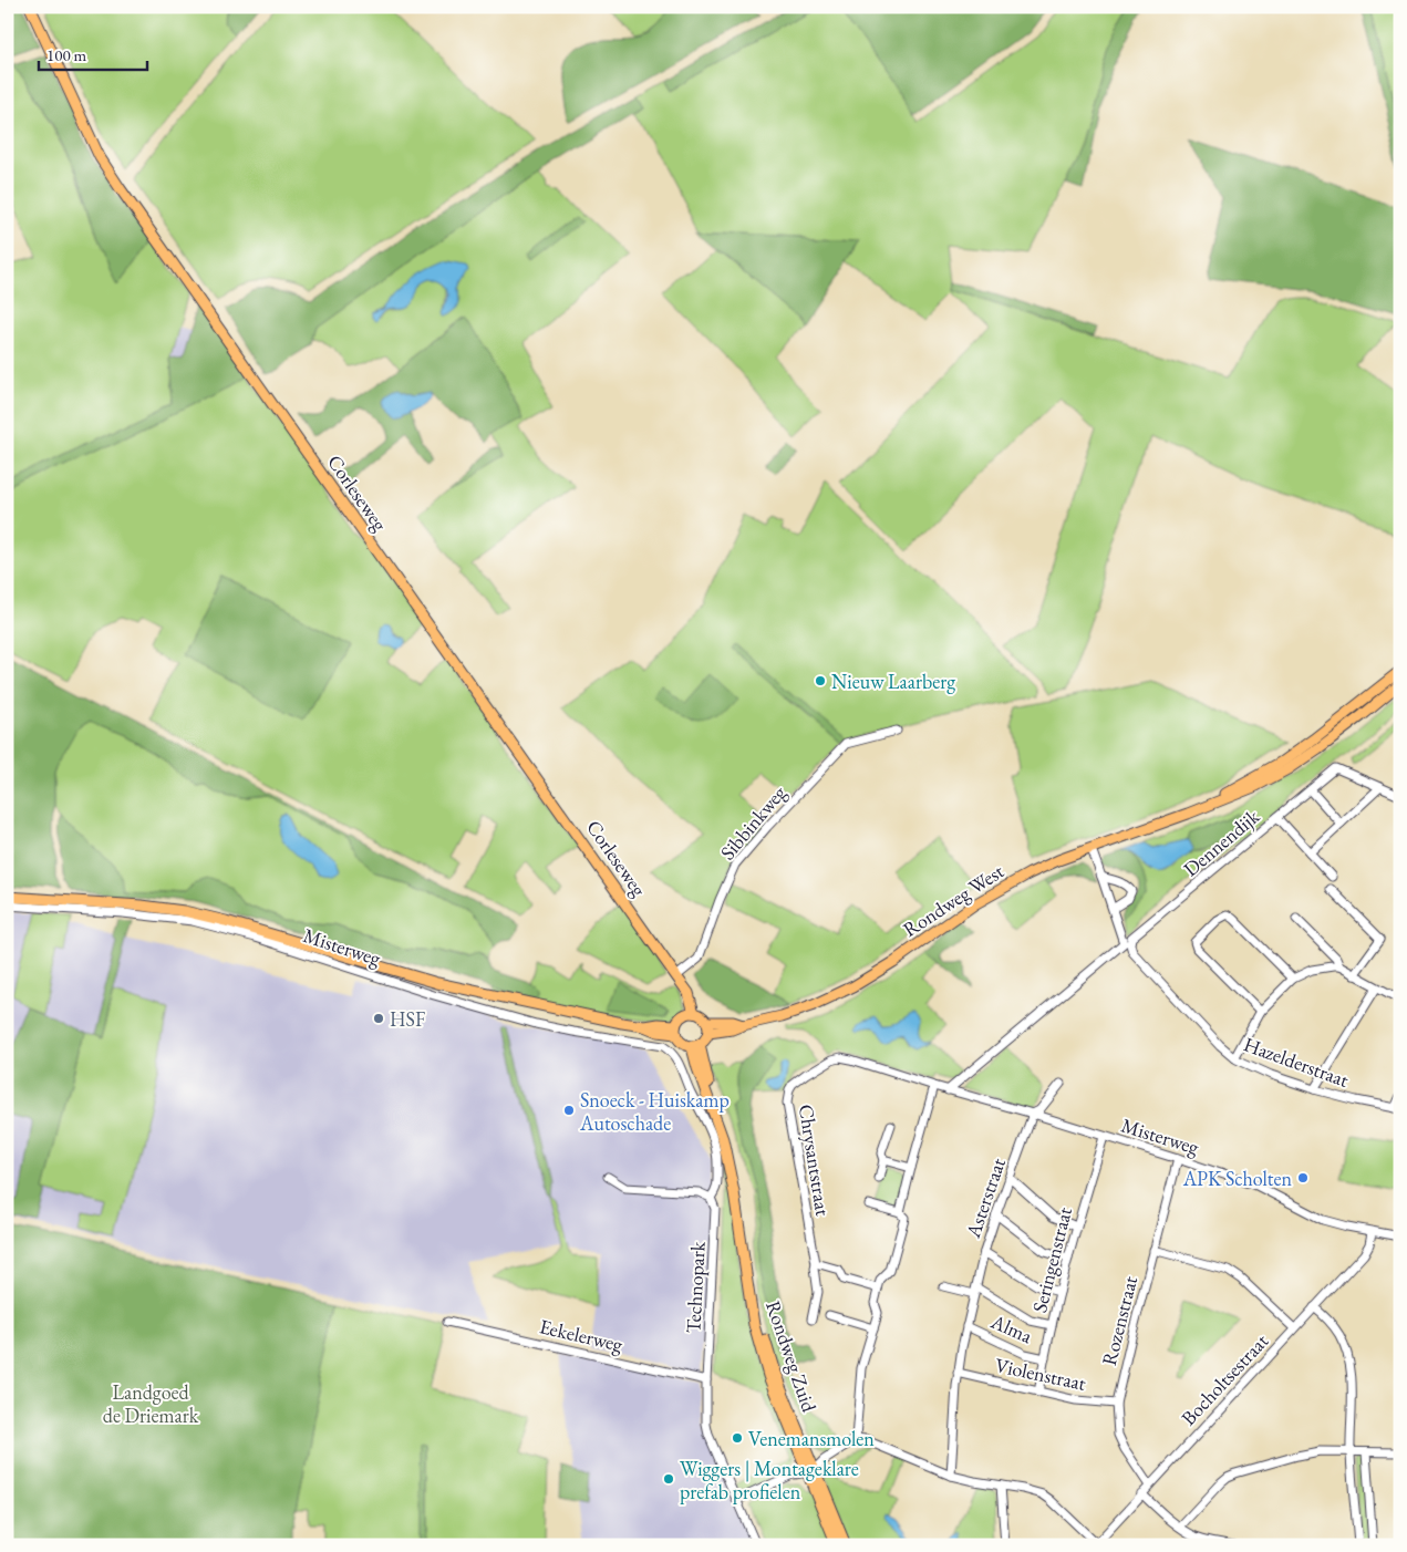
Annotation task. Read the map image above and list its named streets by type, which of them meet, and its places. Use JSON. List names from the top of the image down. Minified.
{"streets":{"main road":["Corleseweg","Rondweg West","Misterweg","Rondweg Zuid"],"street":["Sibbinkweg","Dennendijk","Hazelderstraat","Chrysantstraat","Asterstraat","Seringenstraat","Technopark","Rozenstraat","Alma","Eekelerweg","Violenstraat","Bocholtsestraat"]},"crossings":[["Corleseweg","Sibbinkweg"],["Corleseweg","Rondweg West"],["Corleseweg","Misterweg"],["Corleseweg","Rondweg Zuid"],["Dennendijk","Hazelderstraat"],["Rondweg West","Misterweg"],["Rondweg West","Rondweg Zuid"],["Misterweg","Chrysantstraat"],["Misterweg","Asterstraat"],["Misterweg","Seringenstraat"],["Misterweg","Technopark"],["Misterweg","Rozenstraat"],["Misterweg","Rondweg Zuid"],["Misterweg","Bocholtsestraat"],["Asterstraat","Alma"],["Asterstraat","Violenstraat"],["Seringenstraat","Alma"],["Seringenstraat","Violenstraat"],["Technopark","Eekelerweg"],["Rozenstraat","Violenstraat"],["Rozenstraat","Bocholtsestraat"]],"parks":["Landgoed de Driemark"],"places":["Nieuw Laarberg","HSF","Snoeck - Huiskamp Autoschade","APK Scholten","Venemansmolen","Wiggers | Montageklare prefab profielen"],"scale_bar":"100 m"}
